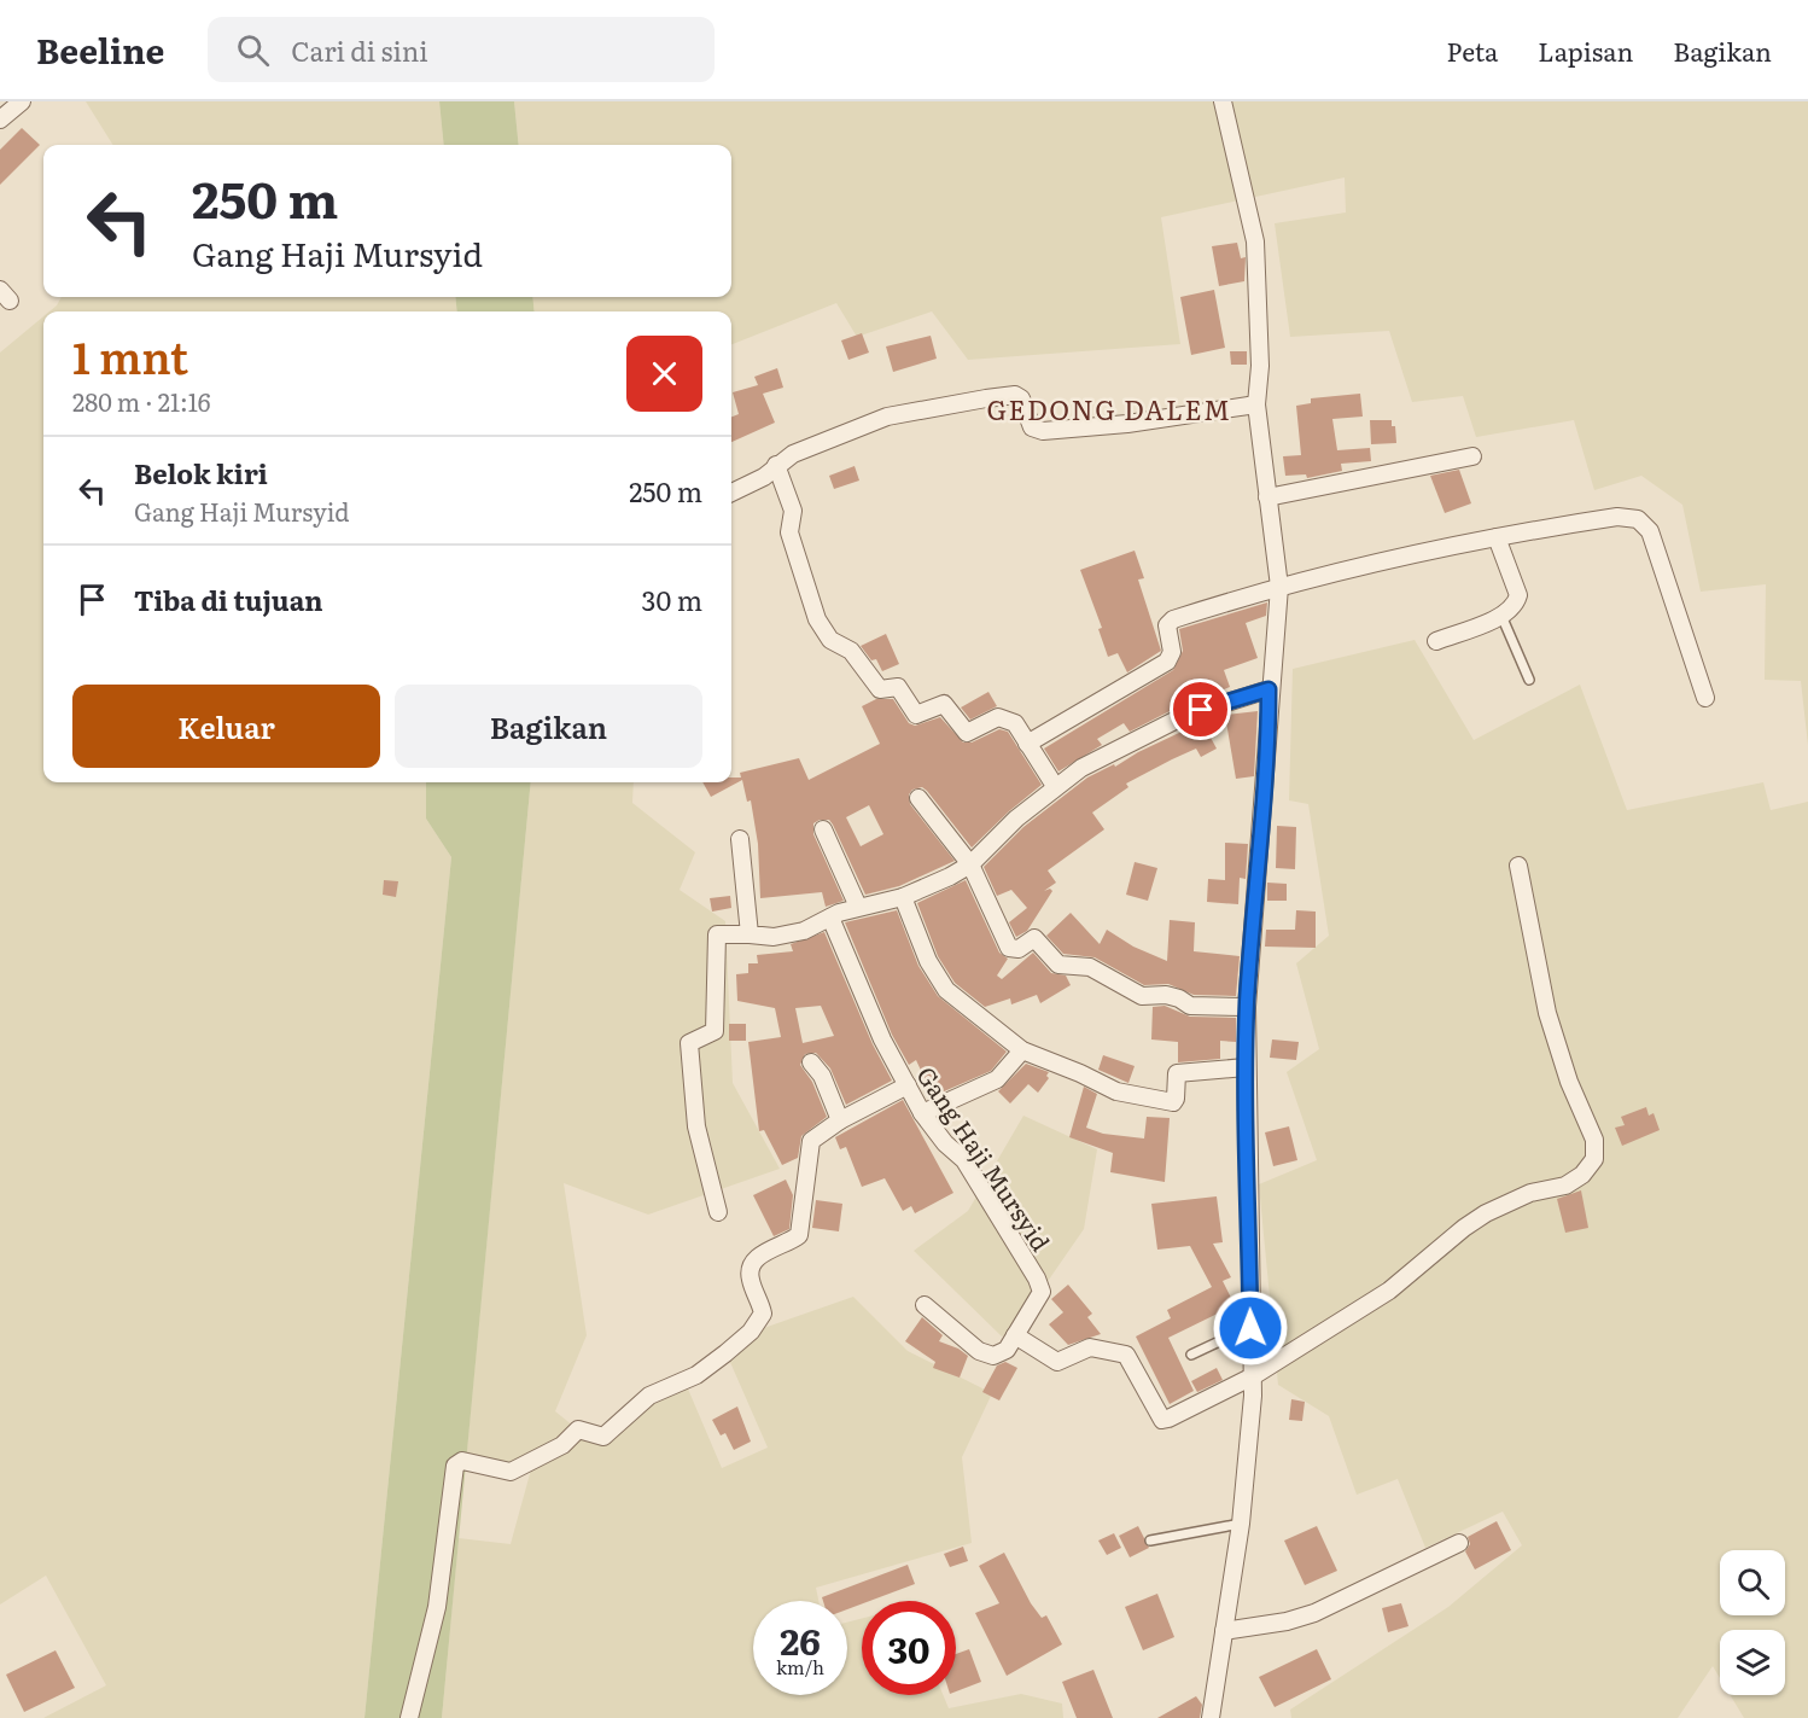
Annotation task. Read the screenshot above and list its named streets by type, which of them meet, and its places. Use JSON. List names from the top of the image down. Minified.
{"streets":{"street":["Gang Haji Mursyid"]},"districts":["GEDONG DALEM"],"page":{"header":"Beeline","search":"Cari di sini","nav":["Peta","Lapisan","Bagikan"],"turn":["250 m","Gang Haji Mursyid"],"heading":["1 mnt","280 m · 21:16"],"list":[{"name":"Belok kiri","note":"Gang Haji Mursyid","value":"250 m"},{"name":"Tiba di tujuan","value":"30 m"}],"buttons":["Keluar","Bagikan"],"speed":"26 km/h","limit":"30"}}
